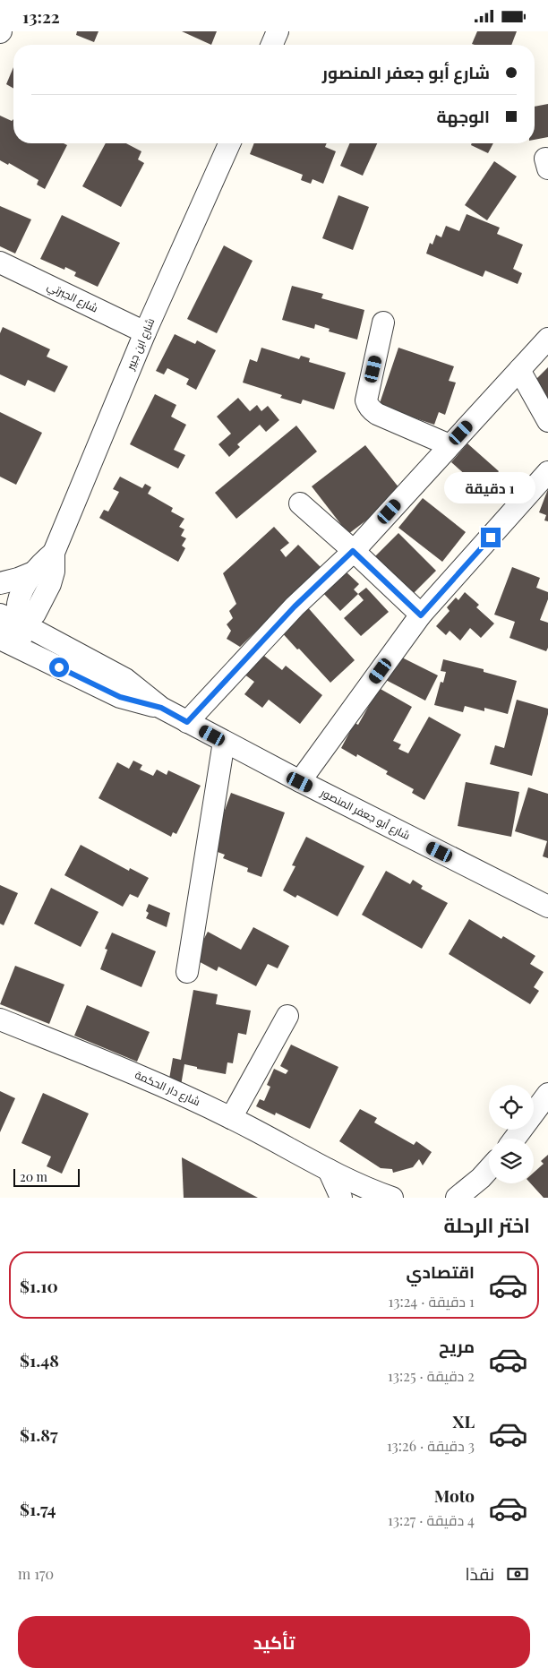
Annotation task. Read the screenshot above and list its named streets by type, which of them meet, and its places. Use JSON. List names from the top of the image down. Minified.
{"streets":{"street":["شارع الجبرتي","شارع ابن جبير","شارع أبو جعفر المنصور","شارع دار الحكمة"]},"crossings":[["شارع الجبرتي","شارع ابن جبير"],["شارع ابن جبير","شارع أبو جعفر المنصور"]],"scale_bar":"20 m","page":{"status":"13:22","banner":["شارع أبو جعفر المنصور","الوجهة"],"bubble":"1 دقيقة","scale":"20 m","heading":"اختر الرحلة","list":[{"name":"اقتصادي","note":"1 دقيقة · 13:24","value":"$1.10"},{"name":"مريح","note":"2 دقيقة · 13:25","value":"$1.48"},{"name":"XL","note":"3 دقيقة · 13:26","value":"$1.87"},{"name":"Moto","note":"4 دقيقة · 13:27","value":"$1.74"}],"pay":["نقدًا","170 m"],"buttons":"تأكيد"}}
